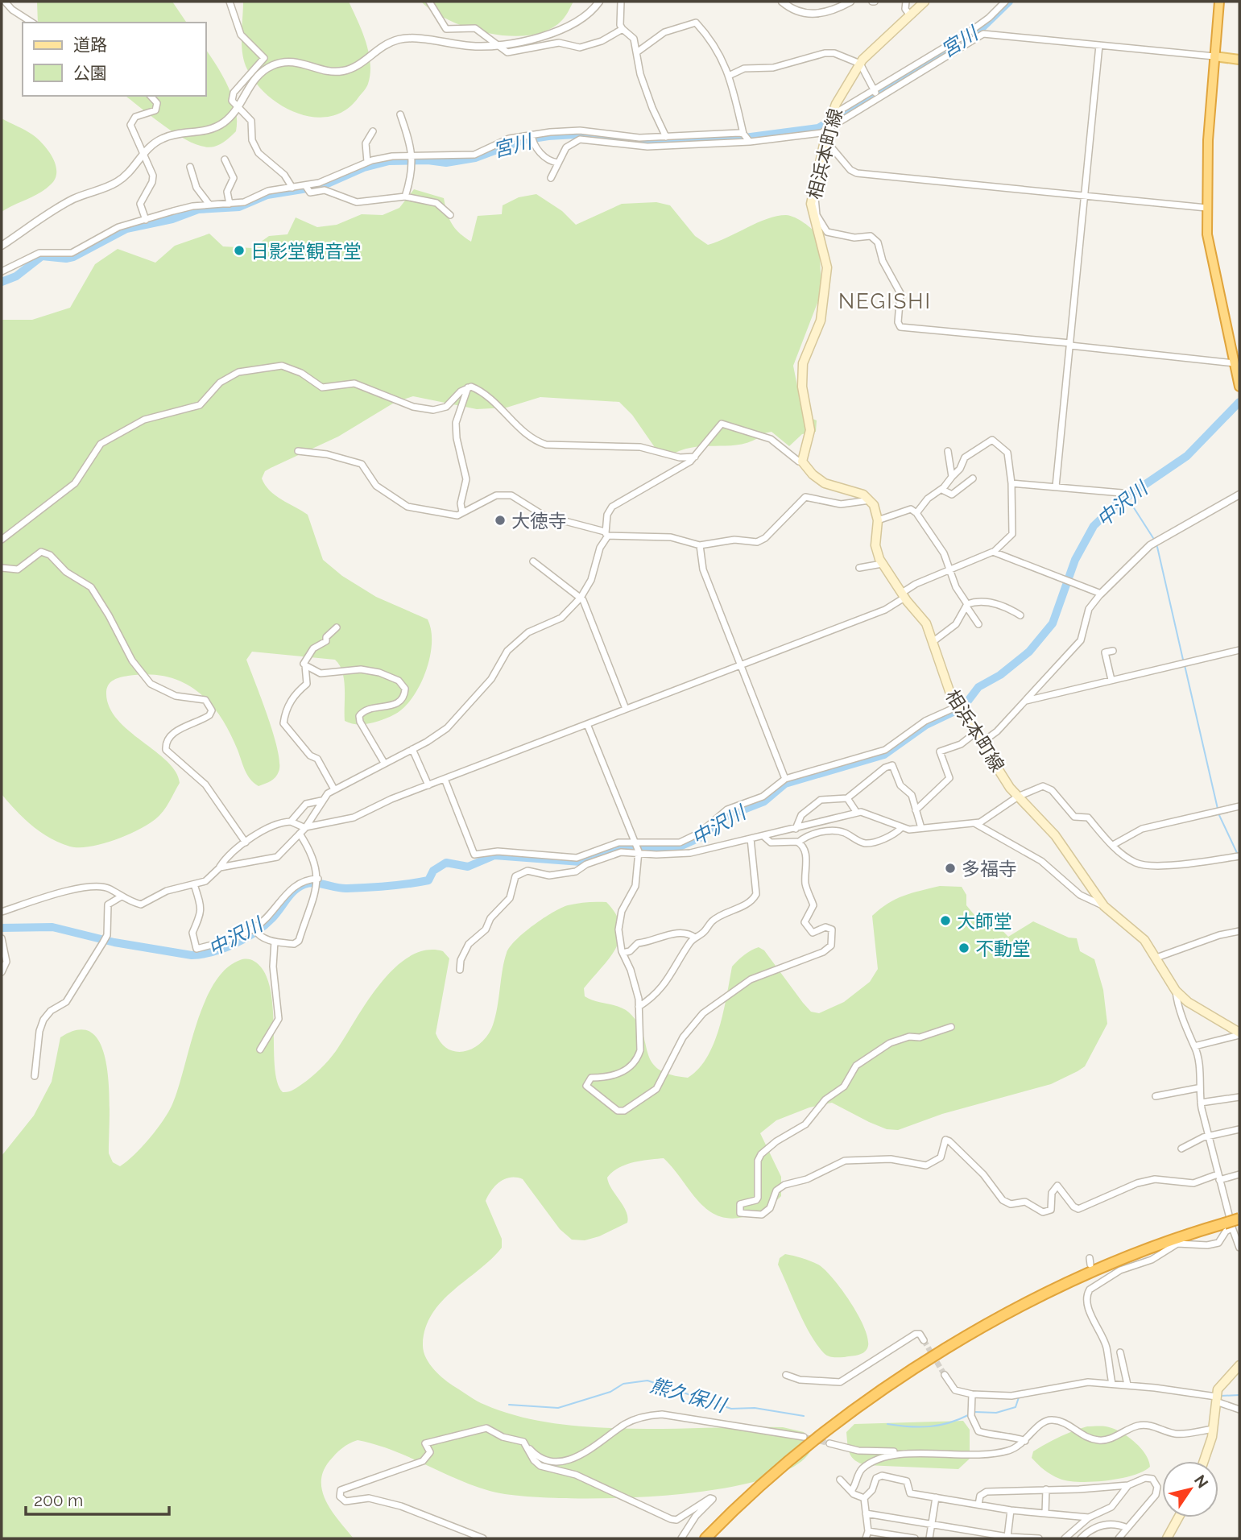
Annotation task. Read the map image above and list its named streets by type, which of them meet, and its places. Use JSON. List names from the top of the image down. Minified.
{"streets":{"main road":["相浜本町線"]},"districts":["NEGISHI"],"water":["宮川","中沢川","熊久保川"],"places":["日影堂観音堂","大徳寺","多福寺","大師堂","不動堂"],"legend":["道路","公園"],"scale_bar":"200 m","north":"top right"}
